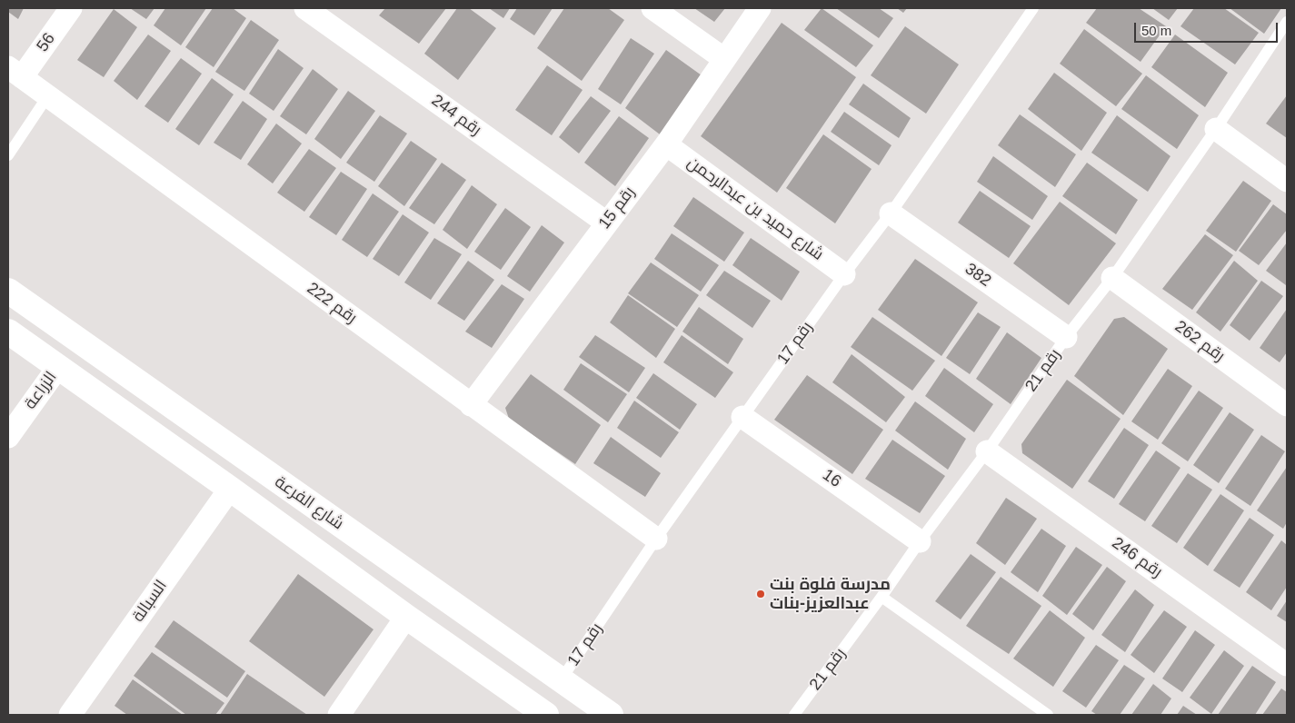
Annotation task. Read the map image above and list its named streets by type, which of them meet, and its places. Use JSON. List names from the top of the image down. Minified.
{"streets":{"street":["56","رقم 244","رقم 15","شارع حميد بن عبدالرحمن","382","رقم 222","رقم 262","الزراعة","16","شارع الفرعة","رقم 246","السبالة"],"lane":["رقم 17","رقم 21"]},"crossings":[["56","رقم 222"],["رقم 244","رقم 15"],["رقم 15","شارع حميد بن عبدالرحمن"],["رقم 15","رقم 222"],["شارع حميد بن عبدالرحمن","رقم 17"],["382","رقم 17"],["382","رقم 21"],["رقم 222","رقم 17"],["رقم 262","رقم 21"],["رقم 17","16"],["رقم 17","شارع الفرعة"],["رقم 21","16"],["رقم 21","رقم 246"],["الزراعة","شارع الفرعة"],["شارع الفرعة","السبالة"]],"places":["مدرسة فلوة بنت عبدالعزيز-بنات"],"scale_bar":"50 m"}
